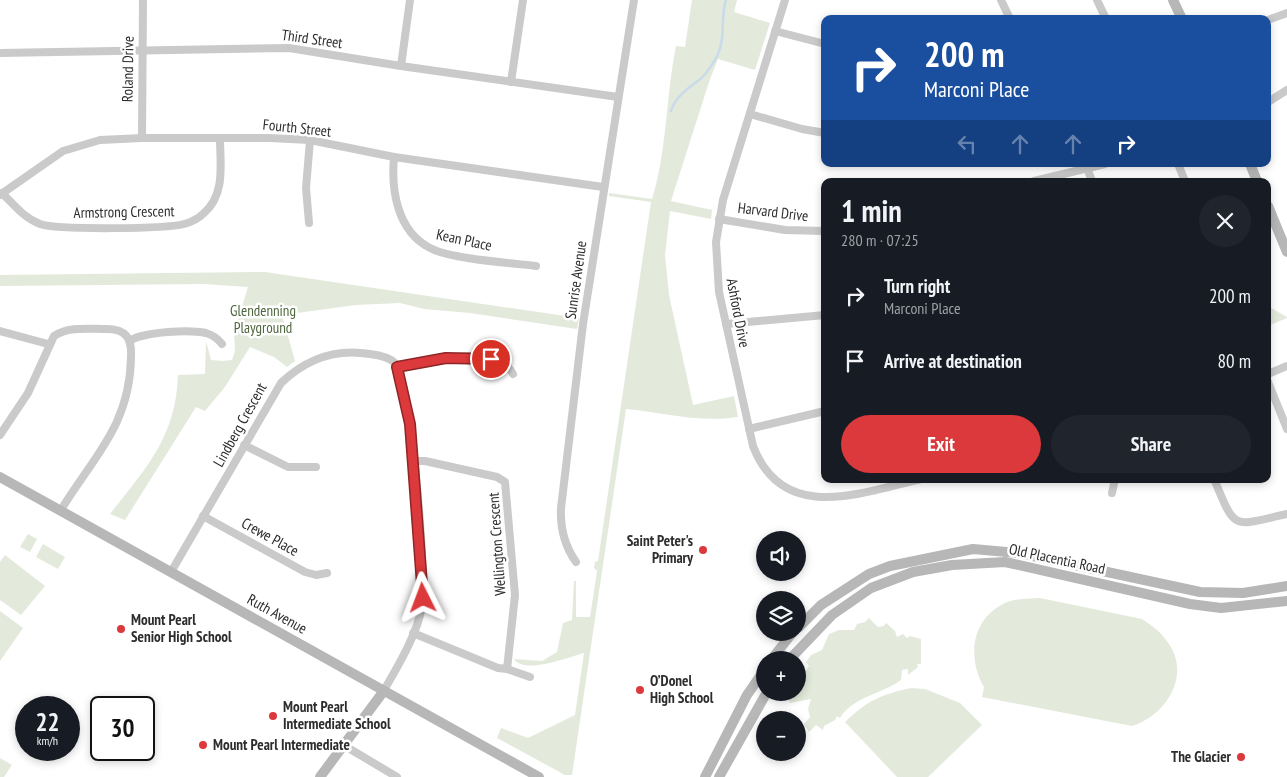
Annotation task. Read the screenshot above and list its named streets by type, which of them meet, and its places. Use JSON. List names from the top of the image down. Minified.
{"streets":{"main road":["Old Placentia Road","Ruth Avenue"],"street":["Third Street","Roland Drive","Fourth Street","Armstrong Crescent","Harvard Drive","Kean Place","Sunrise Avenue","Ashford Drive","Lindberg Crescent","Crewe Place","Wellington Crescent"]},"crossings":[["Third Street","Roland Drive"],["Third Street","Sunrise Avenue"],["Roland Drive","Fourth Street"],["Fourth Street","Armstrong Crescent"],["Fourth Street","Kean Place"],["Fourth Street","Sunrise Avenue"],["Harvard Drive","Ashford Drive"],["Lindberg Crescent","Crewe Place"],["Lindberg Crescent","Ruth Avenue"]],"parks":["Glendenning Playground"],"places":["Saint Peter's Primary","Mount Pearl Senior High School","O’Donel High School","Mount Pearl Intermediate School","Mount Pearl Intermediate","The Glacier"],"page":{"turn":["200 m","Marconi Place"],"heading":["1 min","280 m · 07:25"],"list":[{"name":"Turn right","note":"Marconi Place","value":"200 m"},{"name":"Arrive at destination","value":"80 m"}],"buttons":["Exit","Share"],"map_buttons":["+","−"],"speed":"22 km/h","limit":"30"}}
